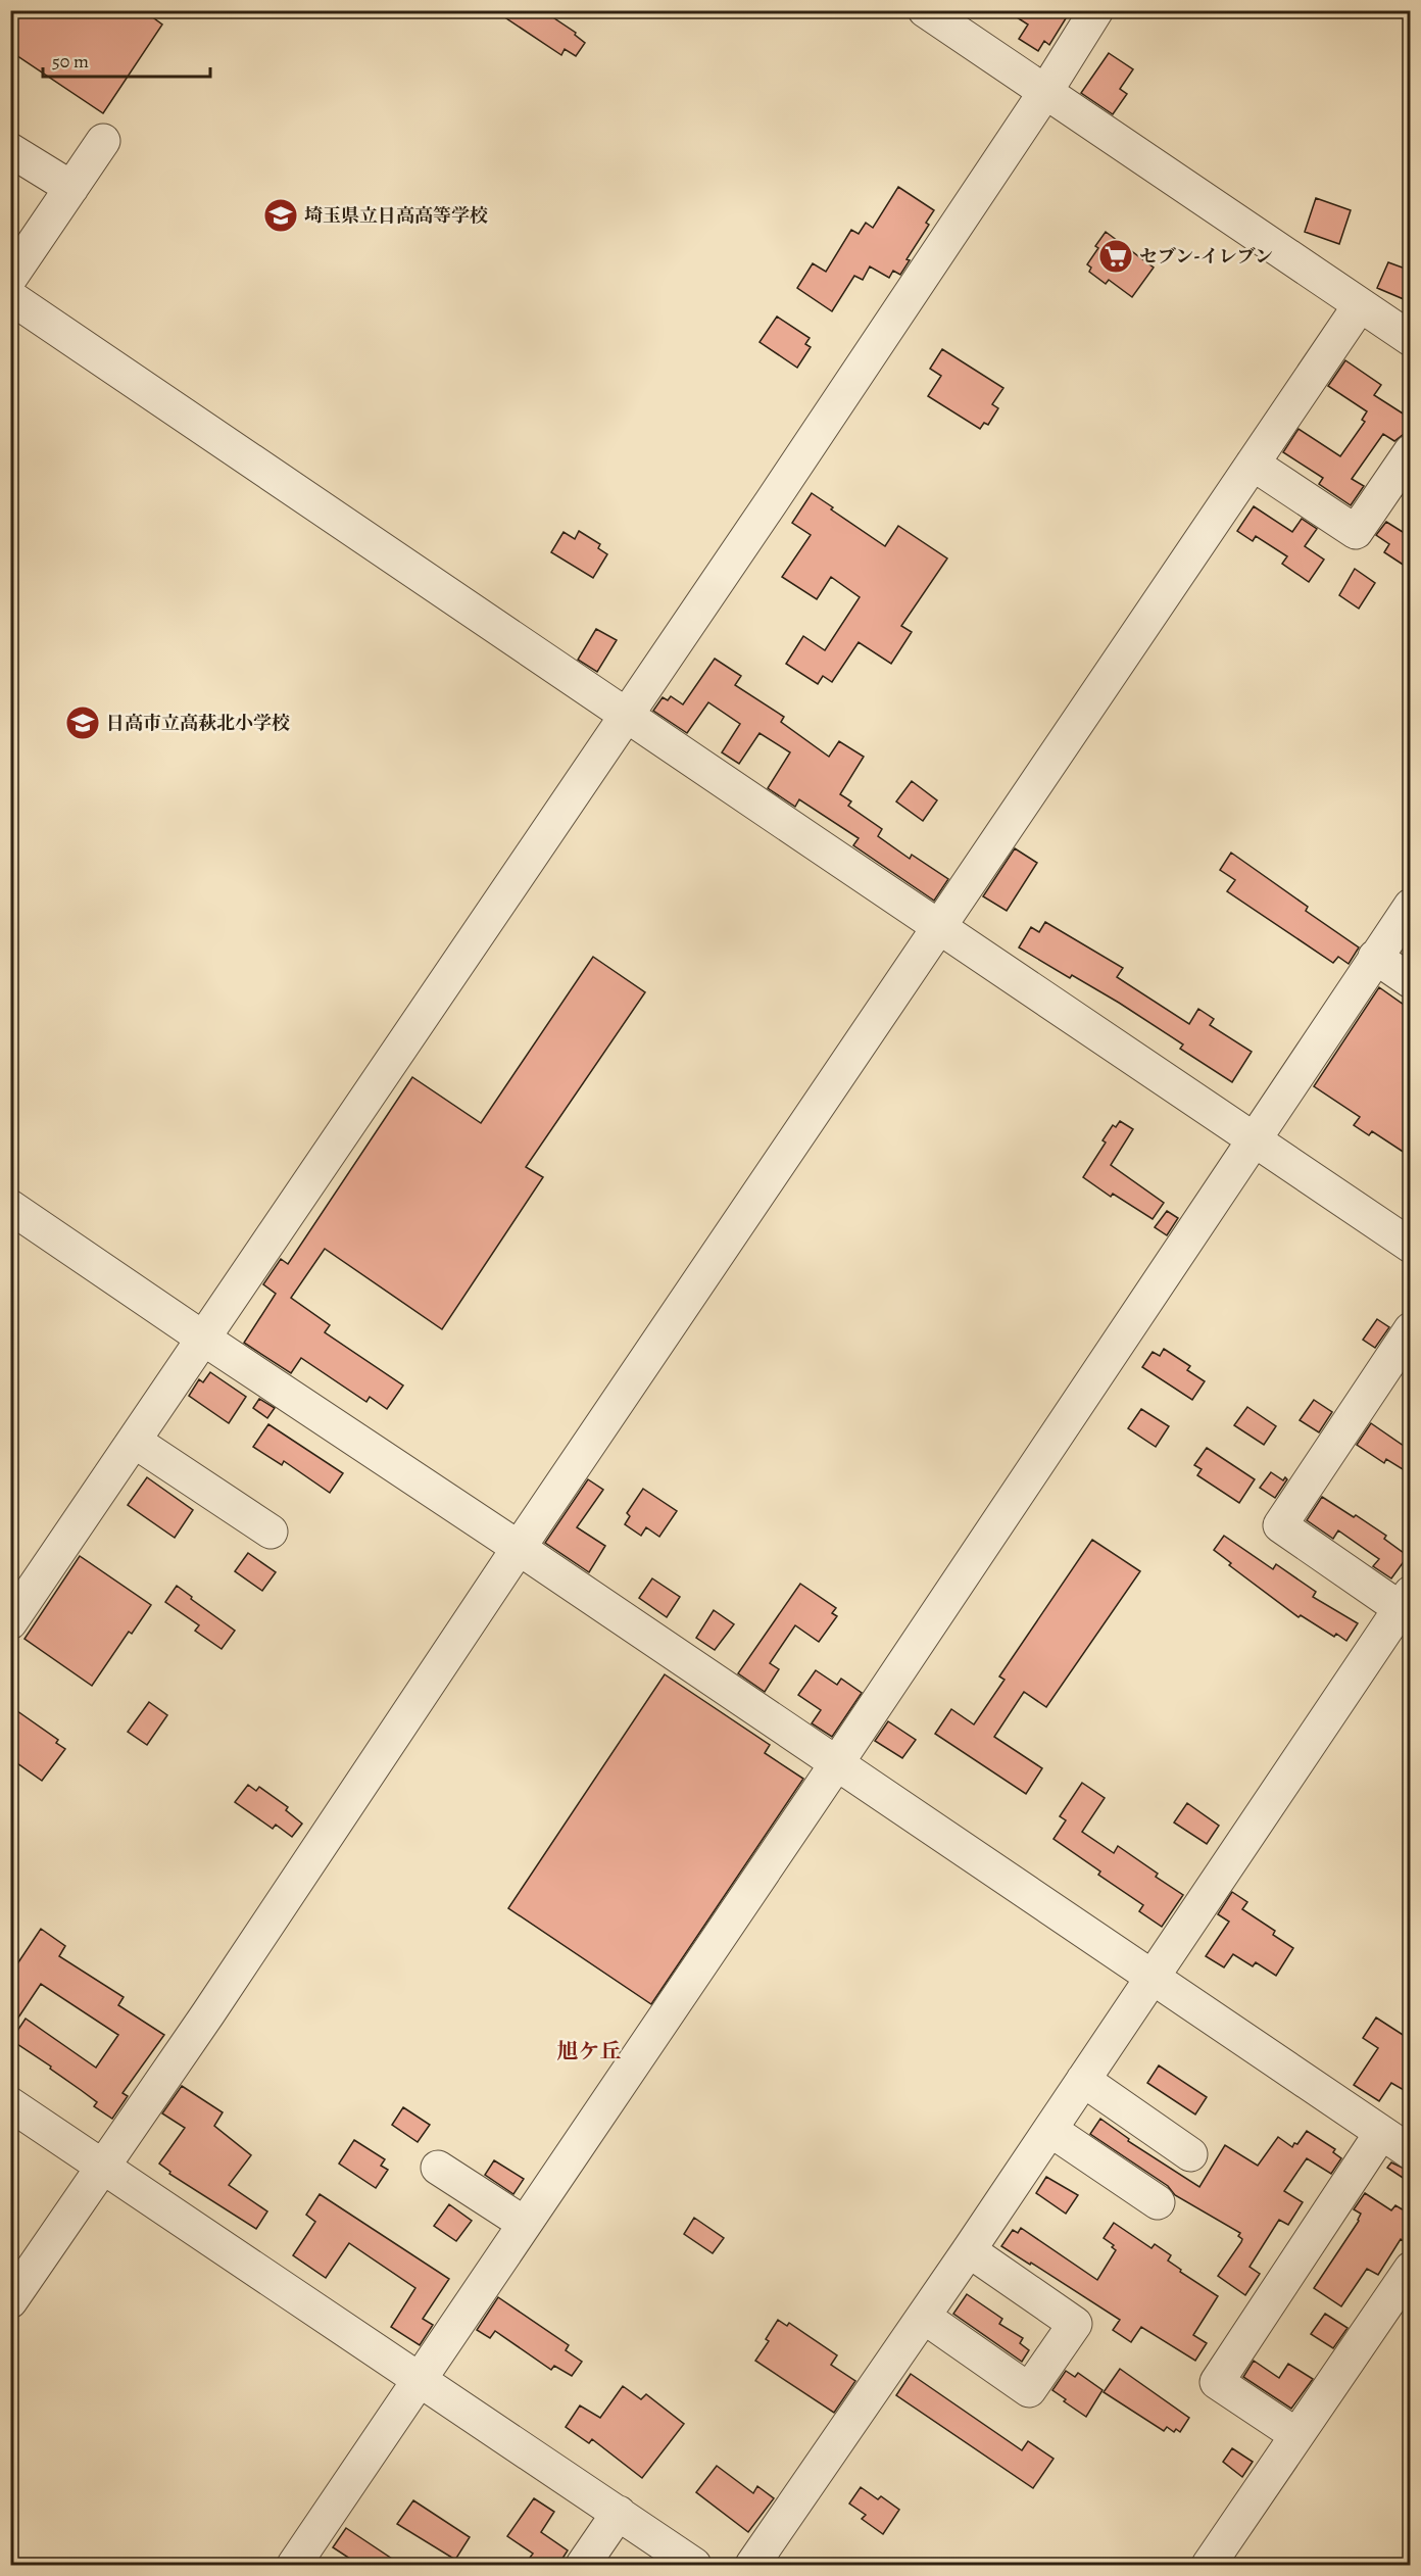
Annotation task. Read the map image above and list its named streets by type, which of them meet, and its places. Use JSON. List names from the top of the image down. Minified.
{"districts":["旭ケ丘"],"places":{"school or university":["埼玉県立日高高等学校","日高市立高萩北小学校"],"supermarket":["セブン-イレブン"]},"scale_bar":"50 m"}
